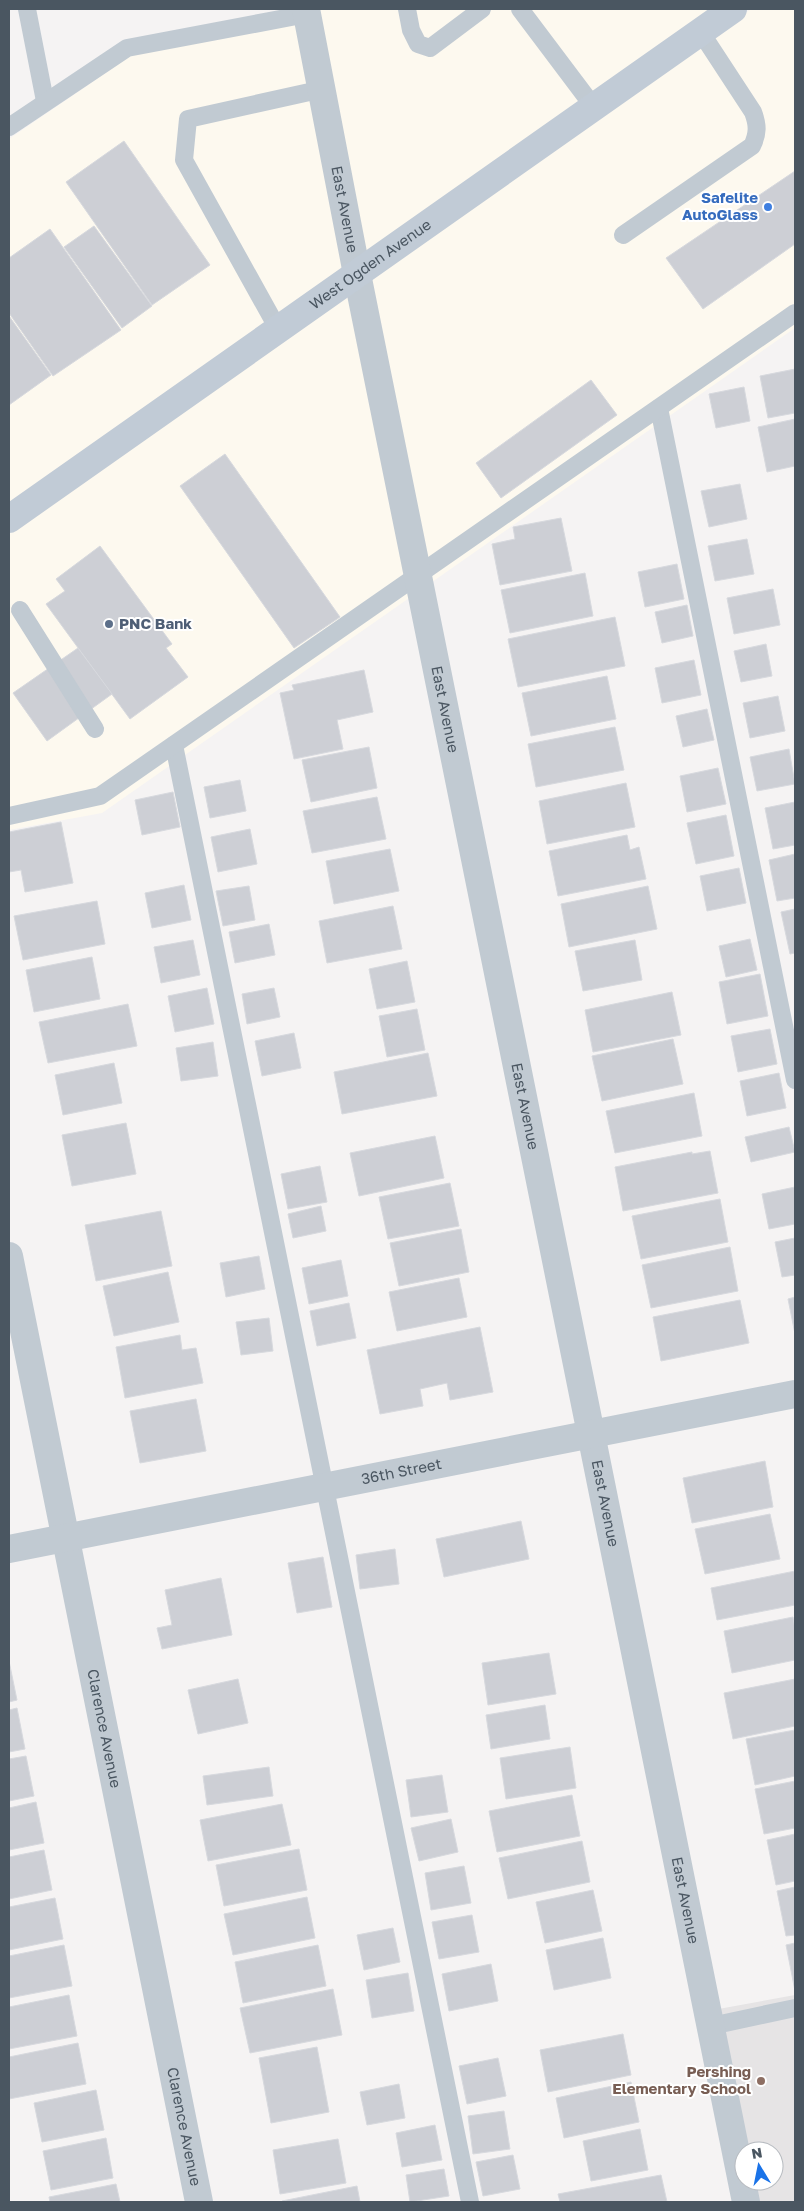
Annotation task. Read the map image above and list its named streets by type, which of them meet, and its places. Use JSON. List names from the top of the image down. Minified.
{"streets":{"main road":["West Ogden Avenue"],"street":["East Avenue","36th Street","Clarence Avenue"]},"crossings":[["East Avenue","West Ogden Avenue"],["East Avenue","36th Street"],["36th Street","Clarence Avenue"]],"places":["Safelite AutoGlass","PNC Bank","Pershing Elementary School"],"north":"top"}
